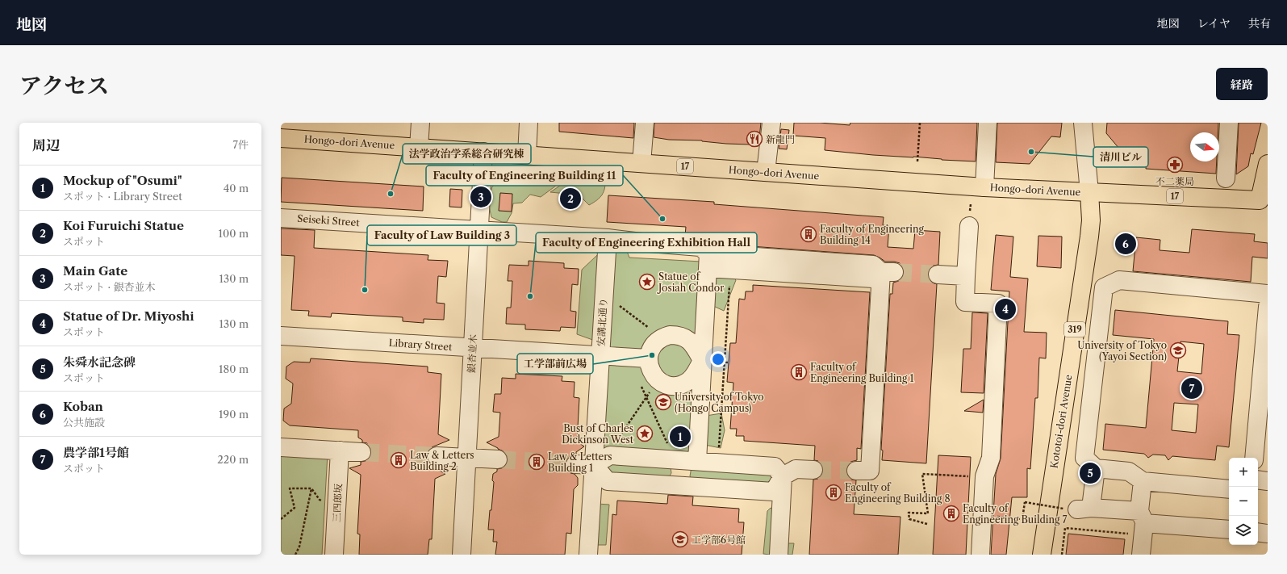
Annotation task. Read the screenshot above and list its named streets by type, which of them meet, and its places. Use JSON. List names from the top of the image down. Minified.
{"streets":{"main road":["Hongo-dori Avenue","17","319","Kototoi-dori Avenue"],"street":["Seiseki Street","安講北通り","Library Street","銀杏並木","三四郎坂"]},"crossings":[["Hongo-dori Avenue","17"],["Hongo-dori Avenue","銀杏並木"],["Hongo-dori Avenue","Kototoi-dori Avenue"],["Seiseki Street","安講北通り"],["Seiseki Street","銀杏並木"],["安講北通り","Library Street"],["Library Street","銀杏並木"]],"places":{"restaurant":["新龍門"],"other":["清川ビル","法学政治学系総合研究棟","Faculty of Engineering Building 11","Faculty of Law Building 3","Faculty of Engineering Exhibition Hall","工学部前広場"],"pharmacy":["不二薬局"],"building":["Faculty of Engineering Building 14","Faculty of Engineering Building 1","Law & Letters Building 2","Law & Letters Building 1","Faculty of Engineering Building 8","Faculty of Engineering Building 7"],"place":["Statue of Josiah Condor","Bust of Charles Dickinson West"],"school or university":["University of Tokyo (Yayoi Section)","University of Tokyo (Hongo Campus)","工学部6号館"]},"north":"right","page":{"header":"地図","nav":["地図","レイヤ","共有"],"title":"アクセス","buttons":"経路","heading":["周辺","7件"],"list":[{"mark":"1","name":"Mockup of \"Osumi\"","note":"スポット · Library Street","value":"40 m"},{"mark":"2","name":"Koi Furuichi Statue","note":"スポット","value":"100 m"},{"mark":"3","name":"Main Gate","note":"スポット · 銀杏並木","value":"130 m"},{"mark":"4","name":"Statue of Dr. Miyoshi","note":"スポット","value":"130 m"},{"mark":"5","name":"朱舜水記念碑","note":"スポット","value":"180 m"},{"mark":"6","name":"Koban","note":"公共施設","value":"190 m"},{"mark":"7","name":"農学部1号館","note":"スポット","value":"220 m"}],"pins":["3","2","6","4","7","1","5"],"map_buttons":["+","−"]}}
